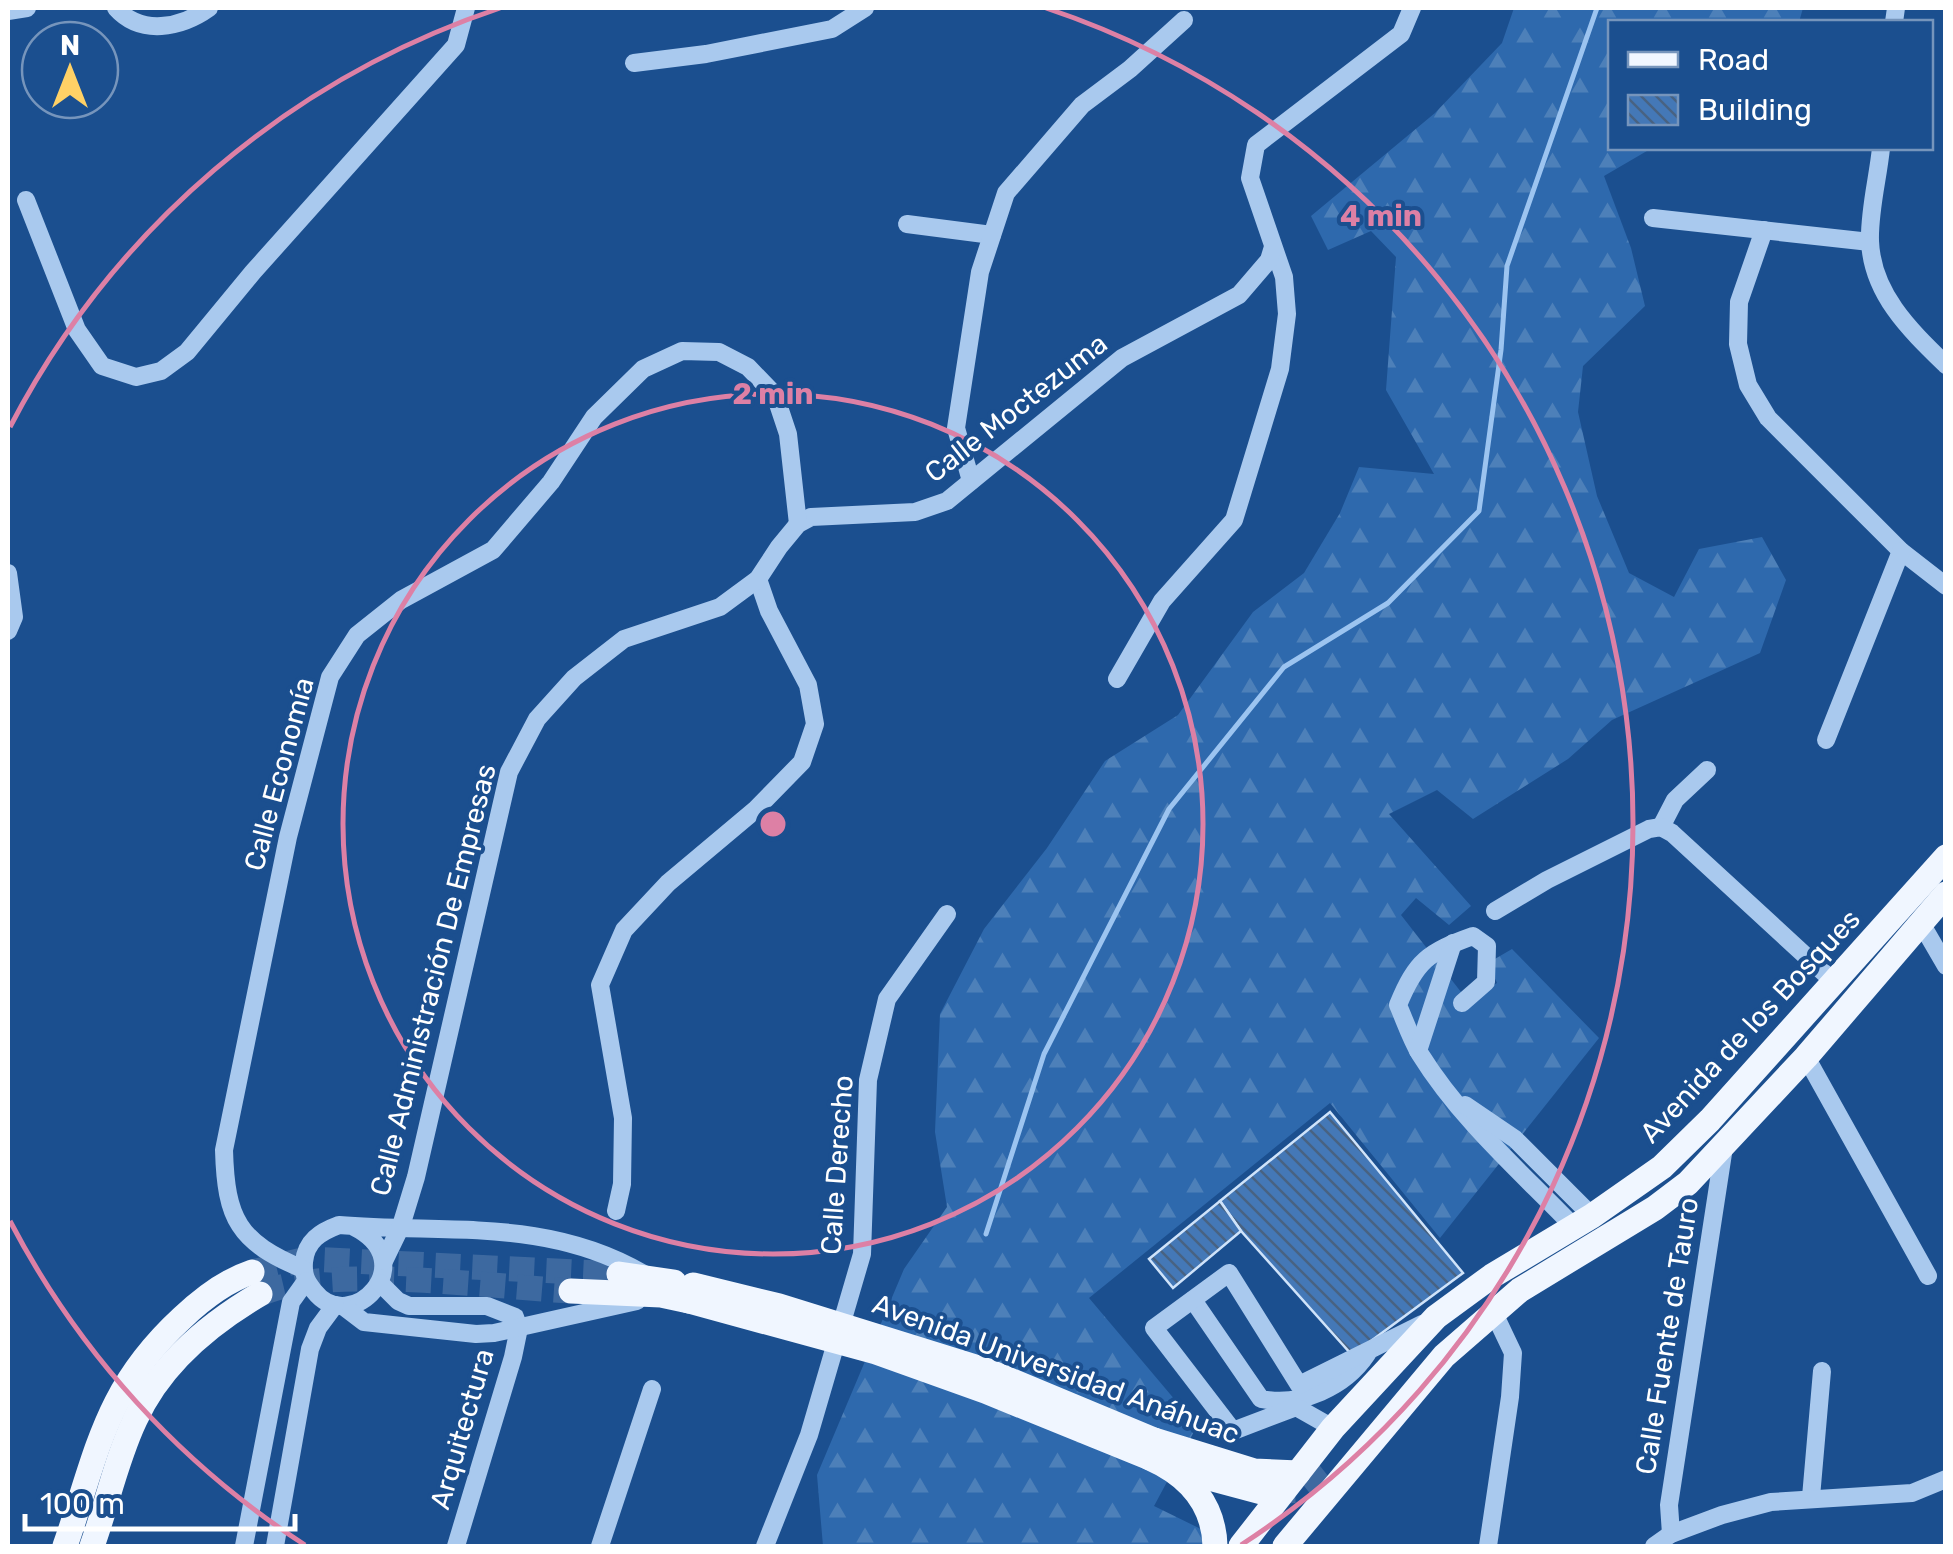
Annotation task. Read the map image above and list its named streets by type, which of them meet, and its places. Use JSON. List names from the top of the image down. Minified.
{"streets":{"main road":["Avenida de los Bosques","Avenida Universidad Anáhuac"],"street":["Calle Moctezuma","Calle Economía","Calle Administración De Empresas","Calle Derecho","Calle Fuente de Tauro","Arquitectura"]},"crossings":[["Calle Moctezuma","Calle Economía"],["Calle Moctezuma","Calle Administración De Empresas"],["Calle Economía","Calle Administración De Empresas"],["Avenida de los Bosques","Calle Fuente de Tauro"],["Avenida de los Bosques","Avenida Universidad Anáhuac"]],"legend":["Road","Building"],"scale_bar":"100 m","north":"top","rings":["4 min","2 min"]}
